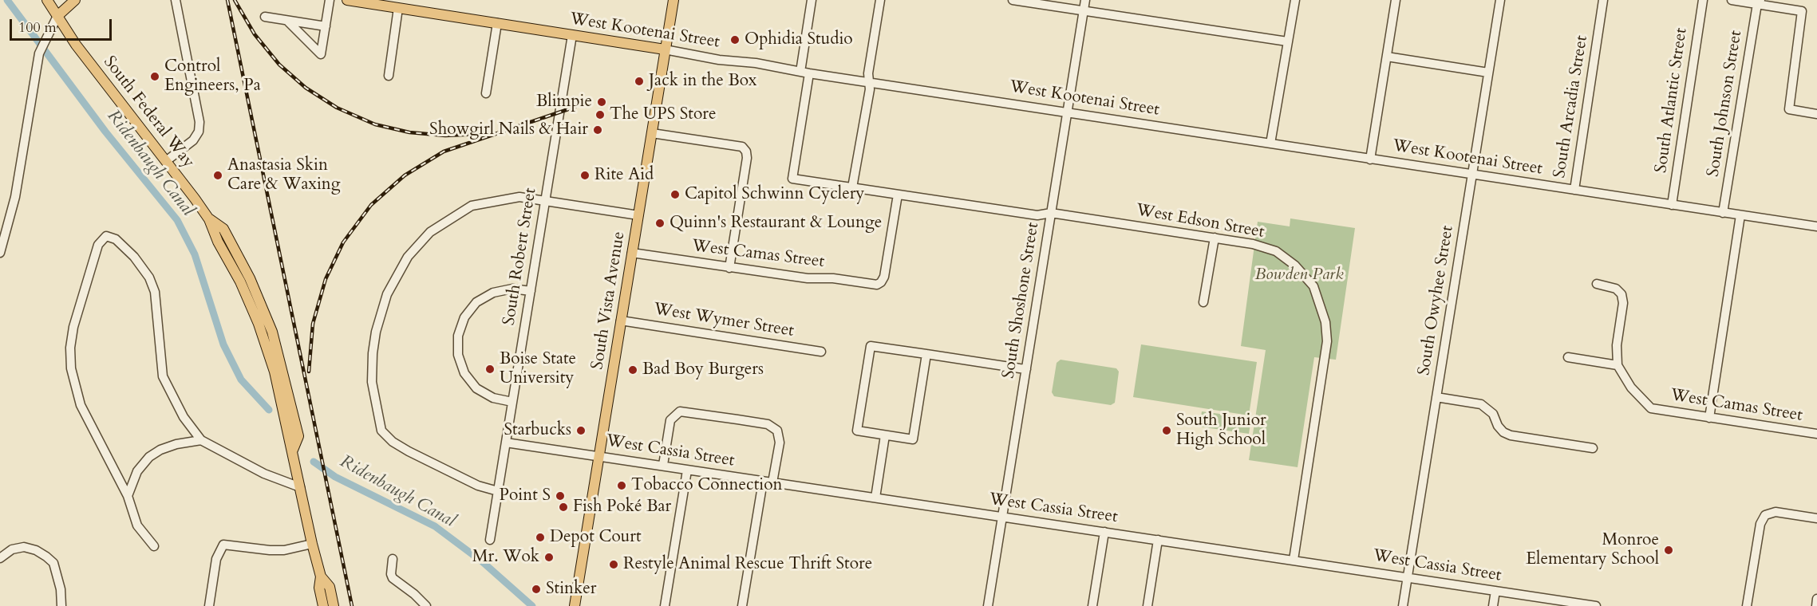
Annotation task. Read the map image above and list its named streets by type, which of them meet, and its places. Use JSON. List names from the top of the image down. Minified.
{"streets":{"main road":["West Kootenai Street","South Federal Way","South Vista Avenue"],"street":["South Atlantic Street","South Johnson Street","South Arcadia Street","West Edson Street","West Camas Street","South Robert Street","South Shoshone Street","South Owyhee Street","West Wymer Street","West Cassia Street"]},"crossings":[["West Kootenai Street","South Atlantic Street"],["West Kootenai Street","South Johnson Street"],["West Kootenai Street","South Arcadia Street"],["West Kootenai Street","West Edson Street"],["West Kootenai Street","South Robert Street"],["West Kootenai Street","South Vista Avenue"],["West Kootenai Street","South Shoshone Street"],["West Kootenai Street","South Owyhee Street"],["West Edson Street","West Camas Street"],["West Edson Street","South Shoshone Street"],["West Edson Street","West Cassia Street"],["West Camas Street","South Vista Avenue"],["South Robert Street","West Cassia Street"],["South Vista Avenue","West Wymer Street"],["South Vista Avenue","West Cassia Street"],["South Shoshone Street","West Cassia Street"],["South Owyhee Street","West Cassia Street"]],"water":["Ridenbaugh Canal"],"parks":["Bowden Park"],"places":["Ophidia Studio","Control Engineers, Pa","Jack in the Box","Blimpie","The UPS Store","Showgirl Nails & Hair","Anastasia Skin Care & Waxing","Rite Aid","Capitol Schwinn Cyclery","Quinn's Restaurant & Lounge","Boise State University","Bad Boy Burgers","Starbucks","South Junior High School","Tobacco Connection","Point S","Fish Poké Bar","Depot Court","Monroe Elementary School","Mr. Wok","Restyle Animal Rescue Thrift Store","Stinker"],"scale_bar":"100 m"}
